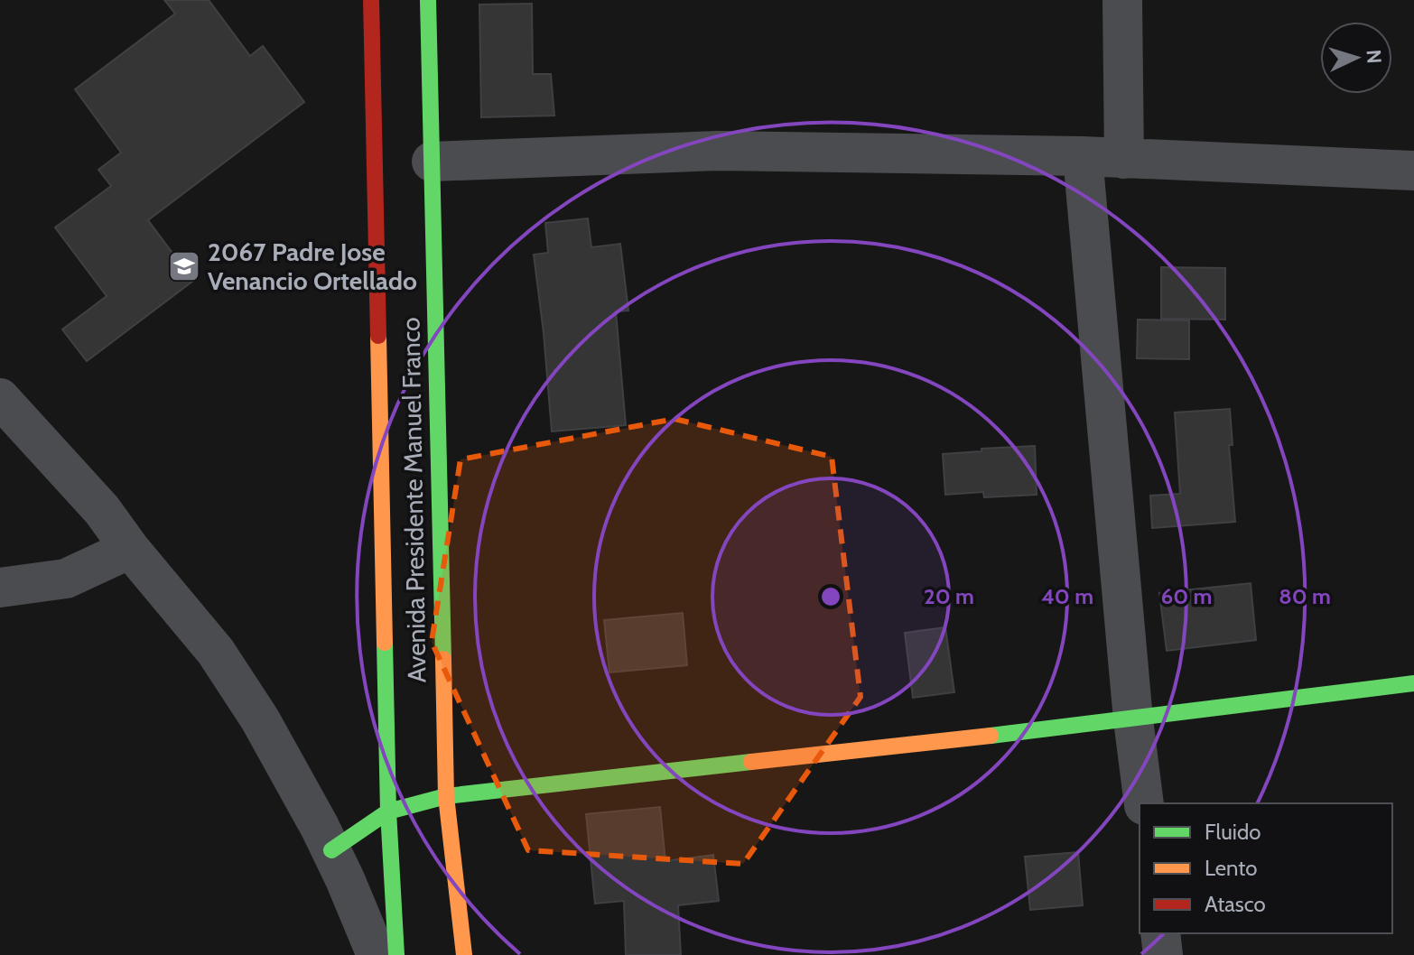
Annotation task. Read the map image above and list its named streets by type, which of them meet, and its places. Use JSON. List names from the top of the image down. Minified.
{"streets":{"main road":["Avenida Presidente Manuel Franco"]},"places":{"school or university":["2067 Padre Jose Venancio Ortellado"]},"legend":["Fluido","Lento","Atasco"],"north":"right","rings":["20 m","40 m","60 m","80 m"]}
